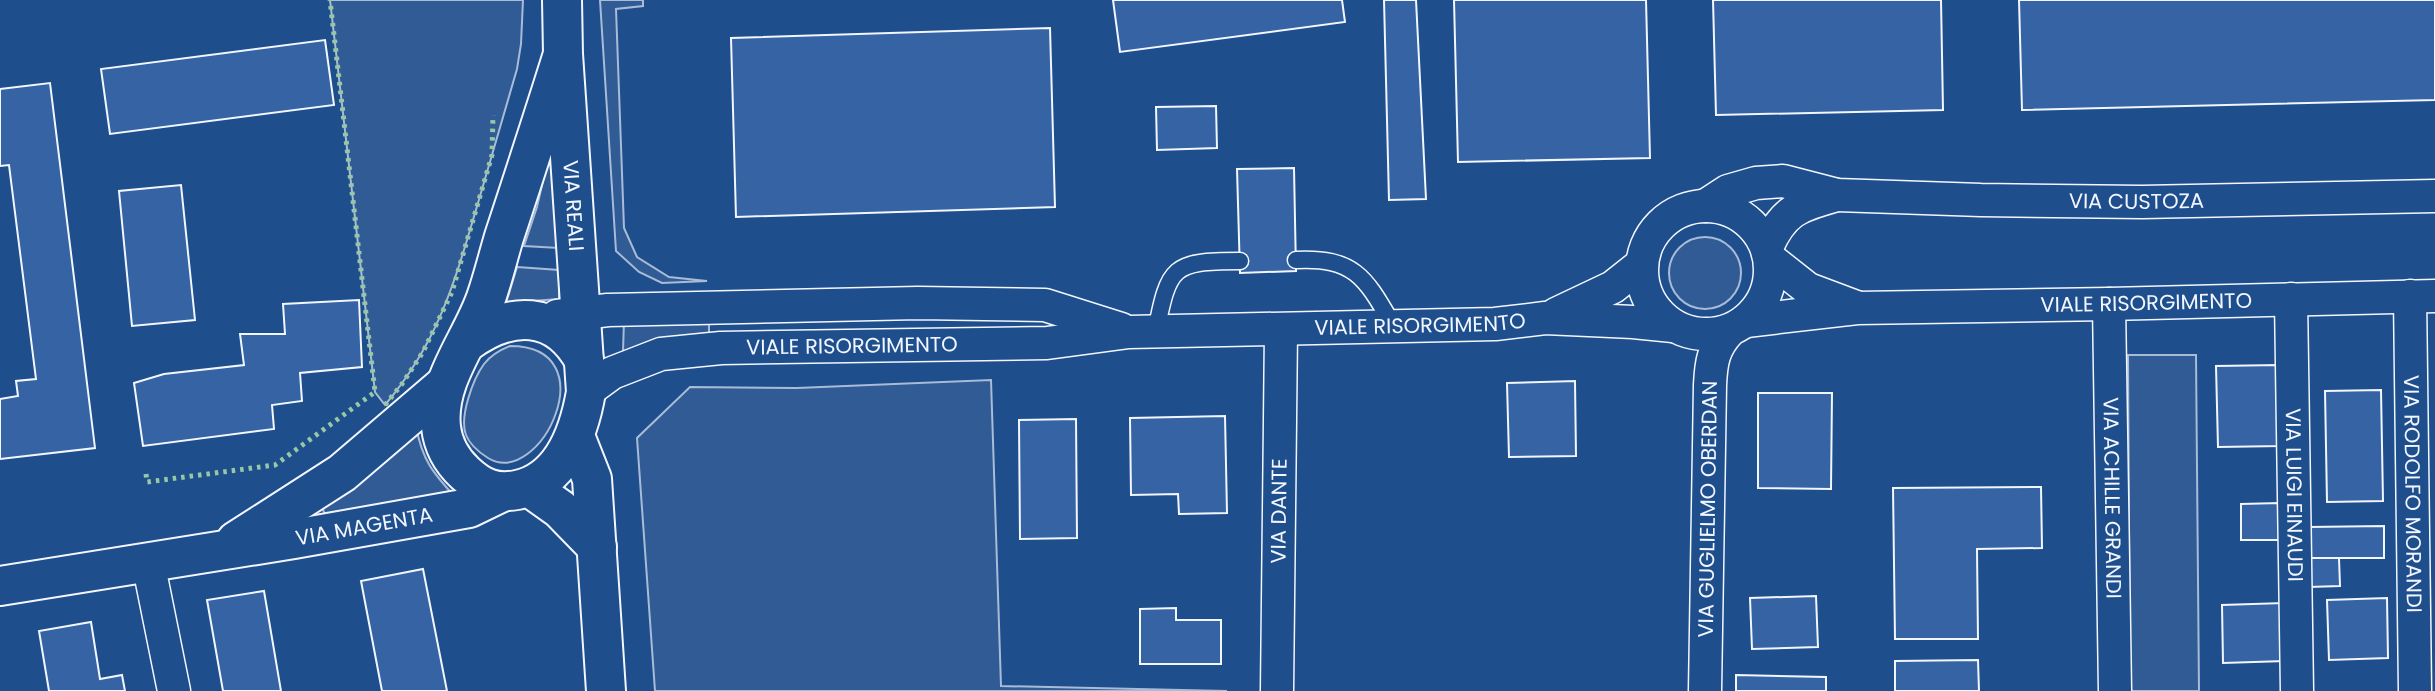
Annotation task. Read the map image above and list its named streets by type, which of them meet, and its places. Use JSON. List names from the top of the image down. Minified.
{"streets":{"main road":["VIA REALI","VIA MAGENTA"],"street":["VIA CUSTOZA","VIALE RISORGIMENTO","VIA RODOLFO MORANDI","VIA LUIGI EINAUDI","VIA ACHILLE GRANDI","VIA GUGLIELMO OBERDAN","VIA DANTE"]},"crossings":[["VIA REALI","VIALE RISORGIMENTO"],["VIA REALI","VIA MAGENTA"],["VIALE RISORGIMENTO","VIA RODOLFO MORANDI"],["VIALE RISORGIMENTO","VIA LUIGI EINAUDI"],["VIALE RISORGIMENTO","VIA ACHILLE GRANDI"],["VIALE RISORGIMENTO","VIA DANTE"],["VIALE RISORGIMENTO","VIA MAGENTA"]]}
